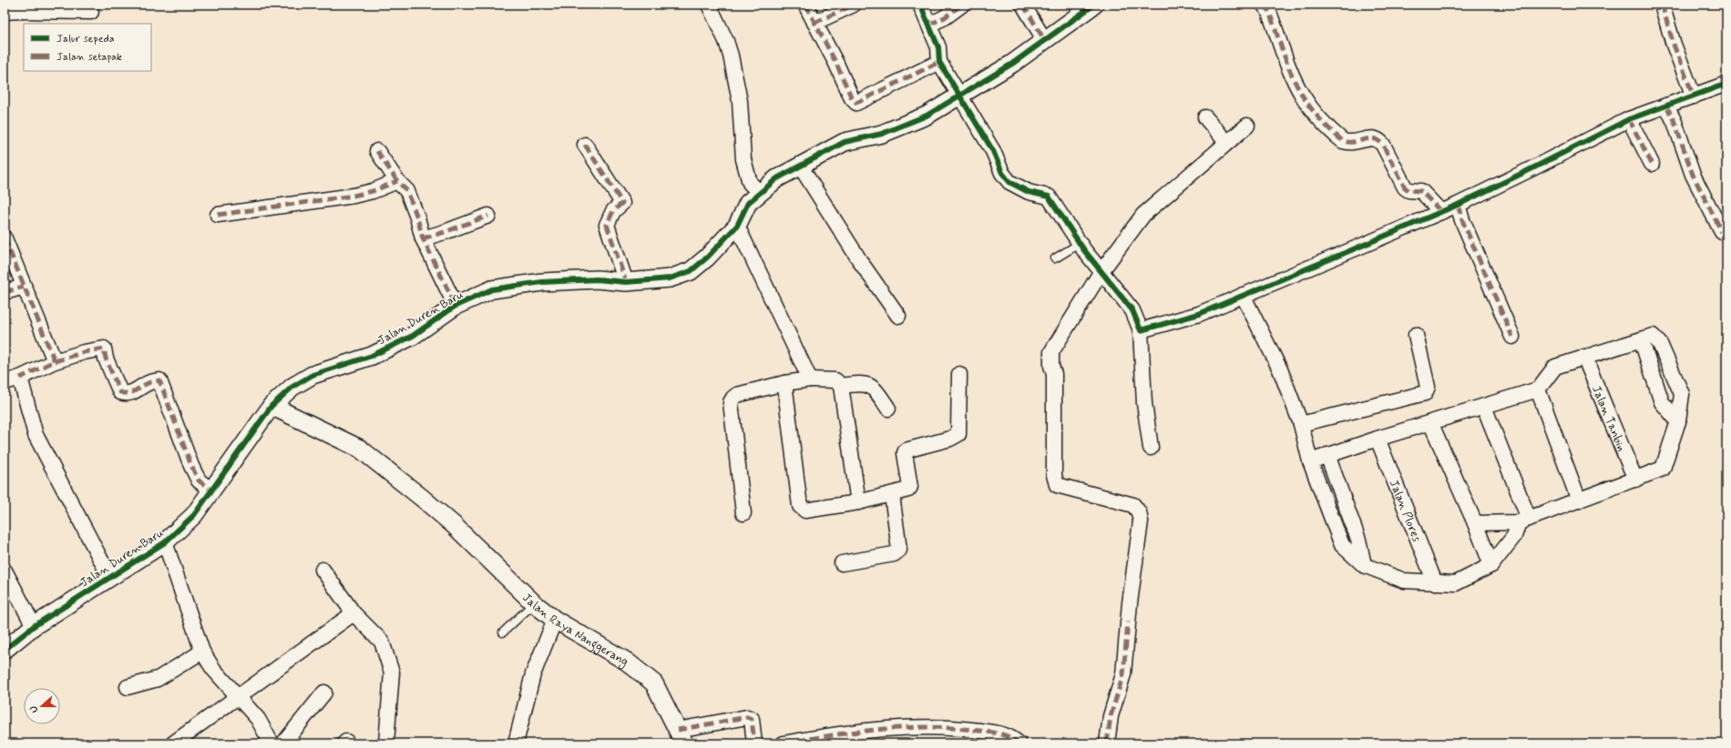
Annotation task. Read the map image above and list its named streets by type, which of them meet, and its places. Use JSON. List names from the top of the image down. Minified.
{"streets":{"street":["Jalan Duren Baru","Jalan Tanbin","Jalan Plores","Jalan Raya Nanggerang"]},"crossings":[["Jalan Duren Baru","Jalan Raya Nanggerang"]],"legend":["Jalur sepeda","Jalan setapak"],"north":"left"}
